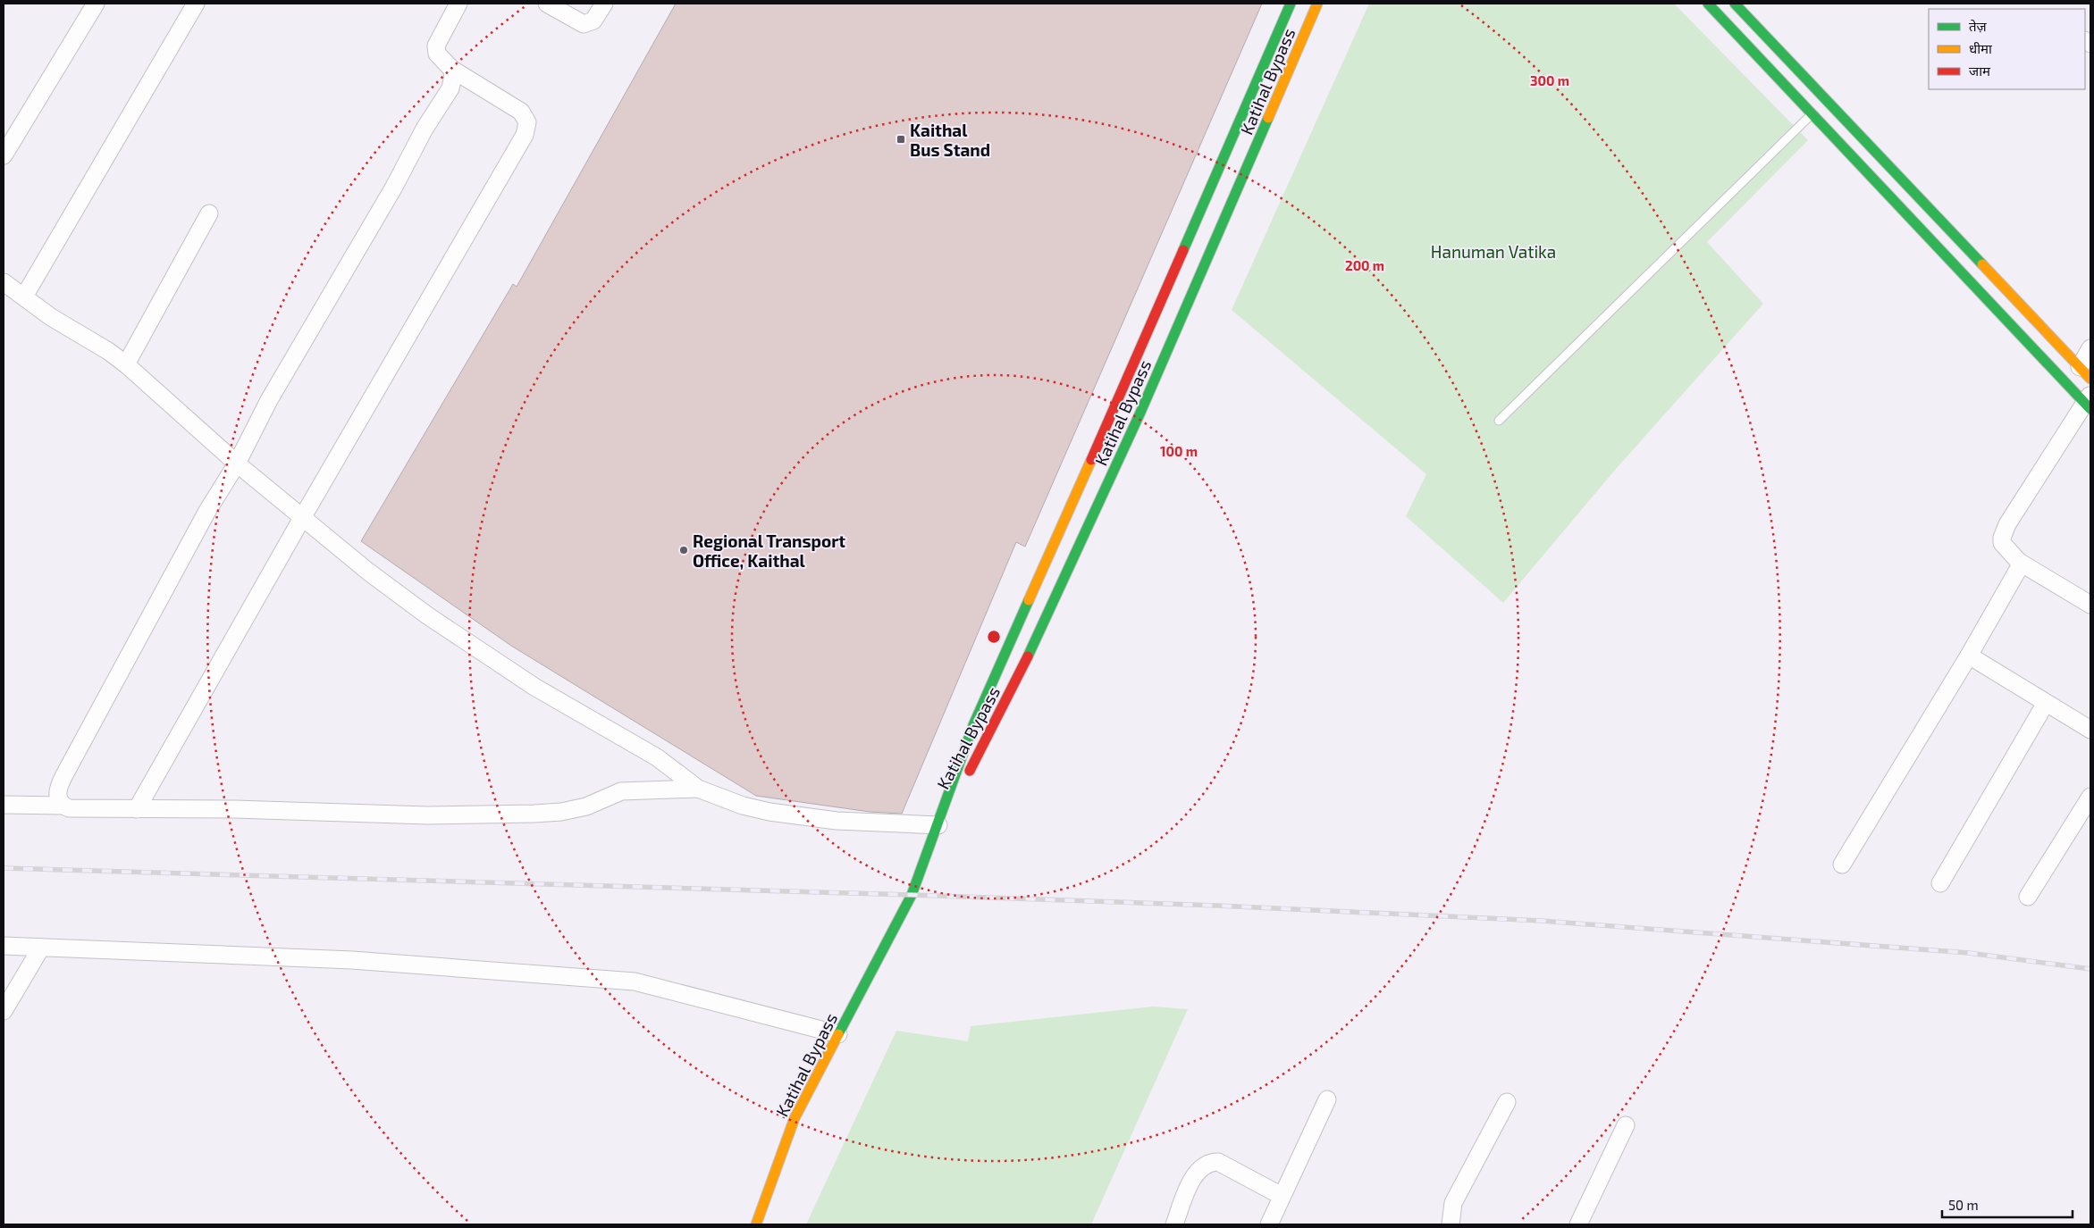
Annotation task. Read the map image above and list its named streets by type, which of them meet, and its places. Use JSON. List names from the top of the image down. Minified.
{"streets":{"main road":["Katihal Bypass"]},"parks":["Hanuman Vatika"],"places":{"transit":["Kaithal Bus Stand"],"other":["Regional Transport Office, Kaithal"]},"legend":["तेज़","धीमा","जाम"],"scale_bar":"50 m","rings":["300 m","200 m","100 m"]}
